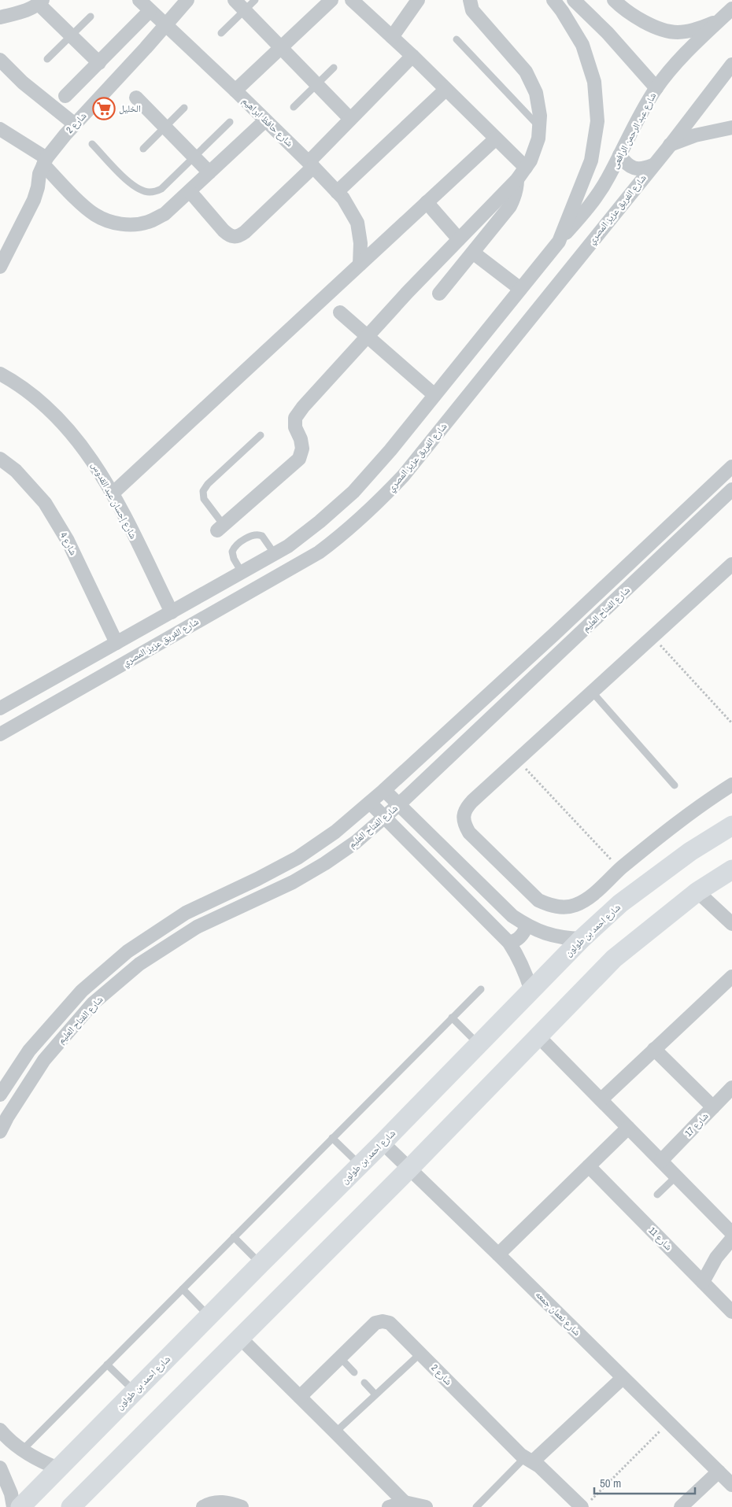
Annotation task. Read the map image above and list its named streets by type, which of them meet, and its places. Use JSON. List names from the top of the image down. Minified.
{"streets":{"street":["شارع حافظ ابراهيم","شارع 2","شارع عبد الرحمن الرافعى","شارع الفريق عزيز المصري","شارع إحسان عبد القدوس","شارع 4","شارع الفتاح العليم","شارع احمد بن طولون","شارع 17","شارع 11","شارع نعمان جمعه"]},"crossings":[["شارع حافظ ابراهيم","شارع 2"],["شارع عبد الرحمن الرافعى","شارع الفريق عزيز المصري"],["شارع الفريق عزيز المصري","شارع إحسان عبد القدوس"],["شارع الفريق عزيز المصري","شارع 4"],["شارع احمد بن طولون","شارع نعمان جمعه"]],"places":{"supermarket":["الخليل"]},"scale_bar":"50 m"}
